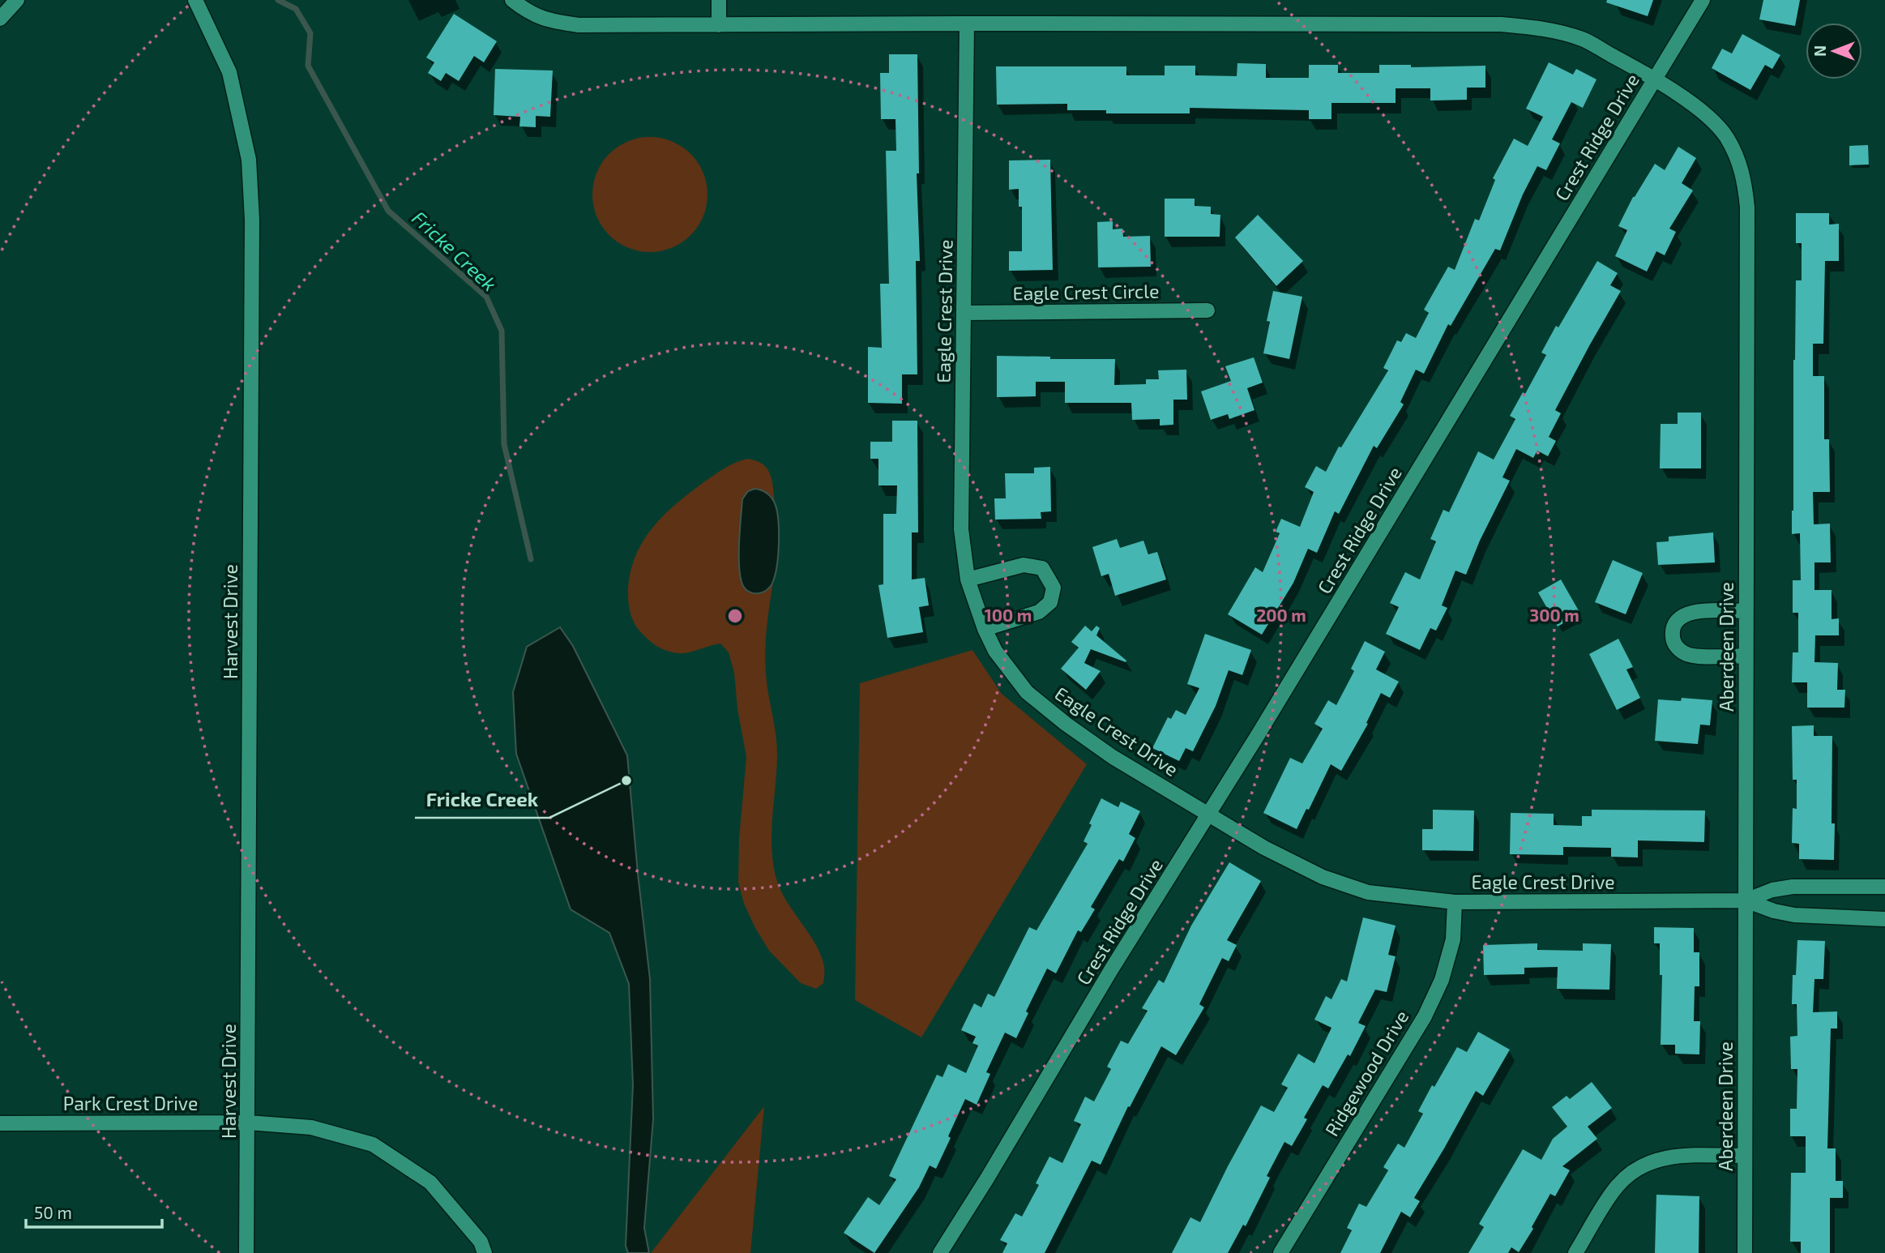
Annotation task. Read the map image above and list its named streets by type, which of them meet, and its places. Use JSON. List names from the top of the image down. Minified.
{"streets":{"street":["Crest Ridge Drive","Eagle Crest Circle","Eagle Crest Drive","Harvest Drive","Aberdeen Drive","Ridgewood Drive","Park Crest Drive"]},"crossings":[["Crest Ridge Drive","Eagle Crest Drive"],["Crest Ridge Drive","Aberdeen Drive"],["Eagle Crest Circle","Eagle Crest Drive"],["Eagle Crest Drive","Aberdeen Drive"],["Eagle Crest Drive","Ridgewood Drive"],["Harvest Drive","Park Crest Drive"]],"water":["Fricke Creek"],"places":["Fricke Creek"],"scale_bar":"50 m","north":"left","rings":["100 m","200 m","300 m"]}
